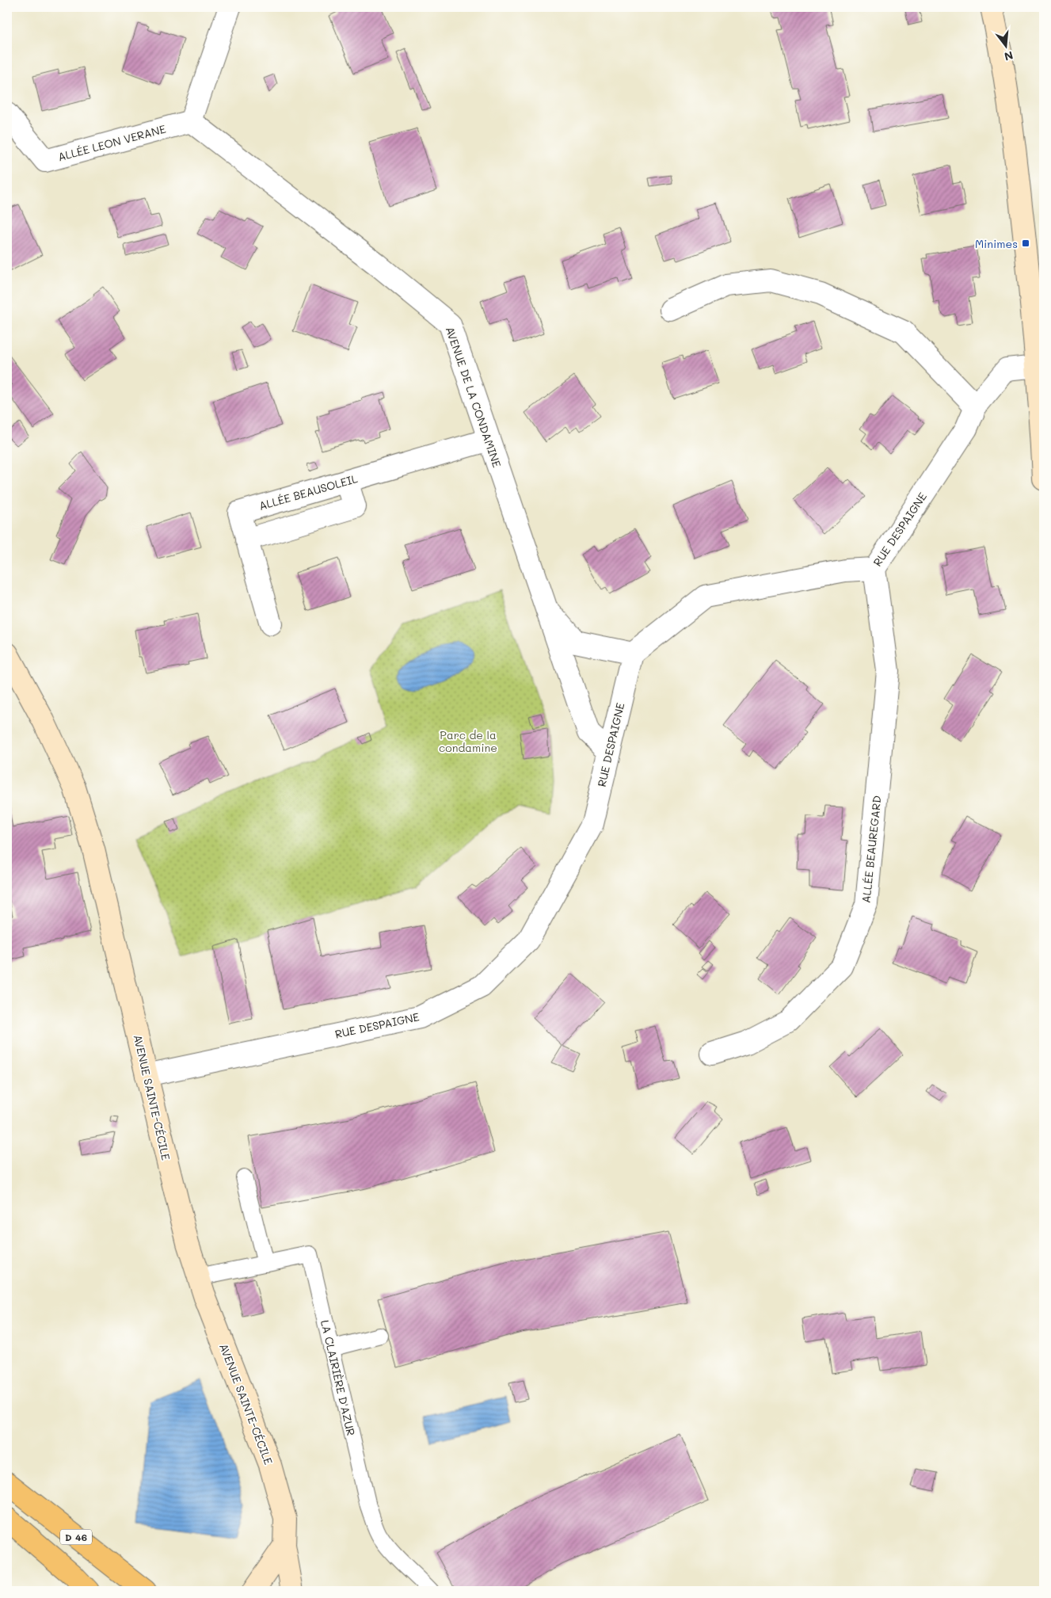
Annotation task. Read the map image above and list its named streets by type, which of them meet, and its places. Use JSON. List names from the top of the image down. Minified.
{"streets":{"main road":["AVENUE SAINTE-CÉCILE","D 46"],"street":["ALLÉE LEON VERANE","AVENUE DE LA CONDAMINE","ALLÉE BEAUSOLEIL","RUE DESPAIGNE","ALLÉE BEAUREGARD"],"lane":["LA CLAIRIÈRE D'AZUR"]},"crossings":[["ALLÉE LEON VERANE","AVENUE DE LA CONDAMINE"],["AVENUE DE LA CONDAMINE","ALLÉE BEAUSOLEIL"],["AVENUE DE LA CONDAMINE","RUE DESPAIGNE"],["RUE DESPAIGNE","ALLÉE BEAUREGARD"],["RUE DESPAIGNE","AVENUE SAINTE-CÉCILE"],["AVENUE SAINTE-CÉCILE","LA CLAIRIÈRE D'AZUR"]],"parks":["Parc de la condamine"],"places":{"transit":["Minimes"]},"north":"bottom"}
